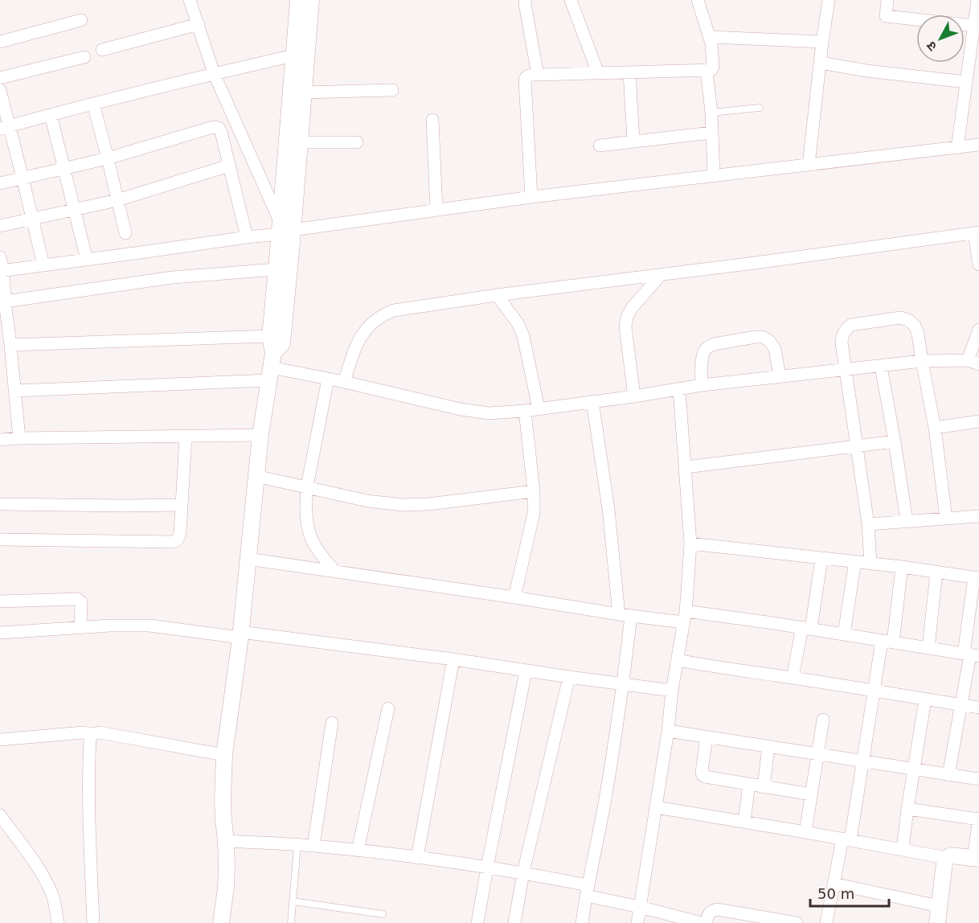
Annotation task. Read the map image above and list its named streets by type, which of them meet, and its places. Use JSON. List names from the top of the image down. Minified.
{"scale_bar":"50 m","north":"bottom left"}
